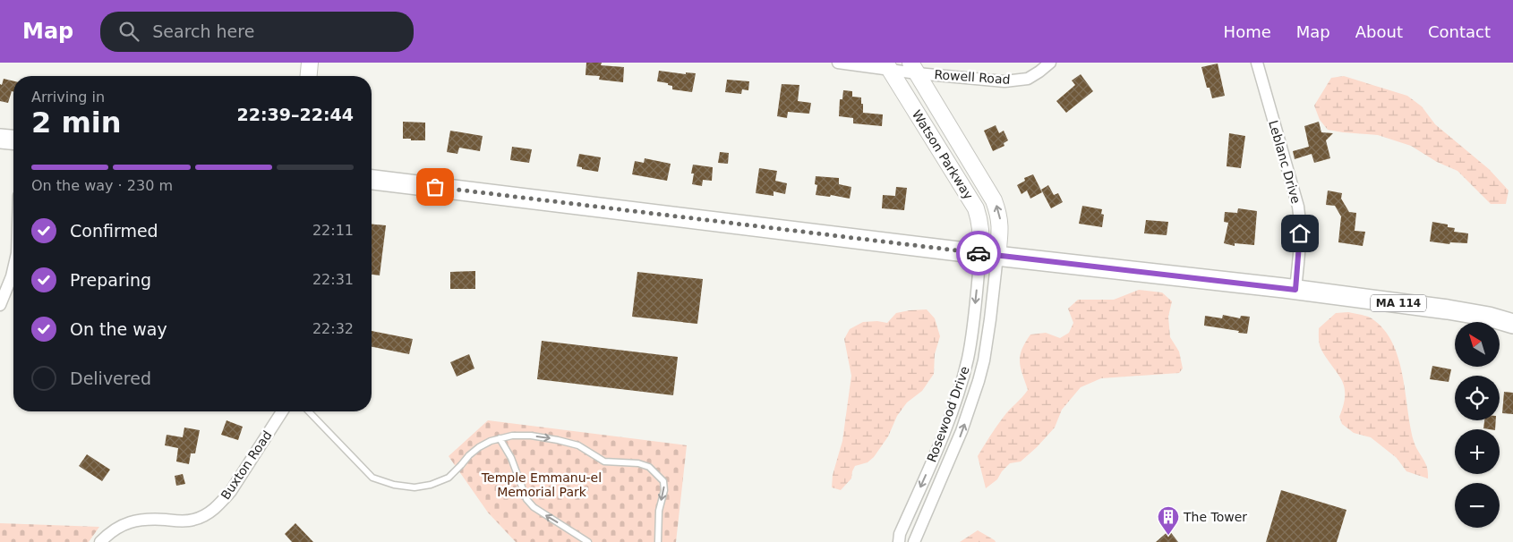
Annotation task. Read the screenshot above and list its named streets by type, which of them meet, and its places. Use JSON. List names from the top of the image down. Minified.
{"streets":{"highway":["MA 114"],"main road":["Watson Parkway"],"street":["Rowell Road","Leblanc Drive","Rosewood Drive","Buxton Road"]},"crossings":[["Rowell Road","Watson Parkway"],["Watson Parkway","MA 114"],["Watson Parkway","Rosewood Drive"],["Leblanc Drive","MA 114"],["MA 114","Rosewood Drive"]],"parks":["Temple Emmanu-el Memorial Park"],"places":{"building":["The Tower"]},"north":"top left","page":{"header":"Map","search":"Search here","nav":["Home","Map","About","Contact"],"heading":["2 min","Arriving in","22:39–22:44"],"bar":"On the way · 230 m","list":[["Confirmed","22:11"],["Preparing","22:31"],["On the way","22:32"],"Delivered"],"map_buttons":["+","−"]}}
